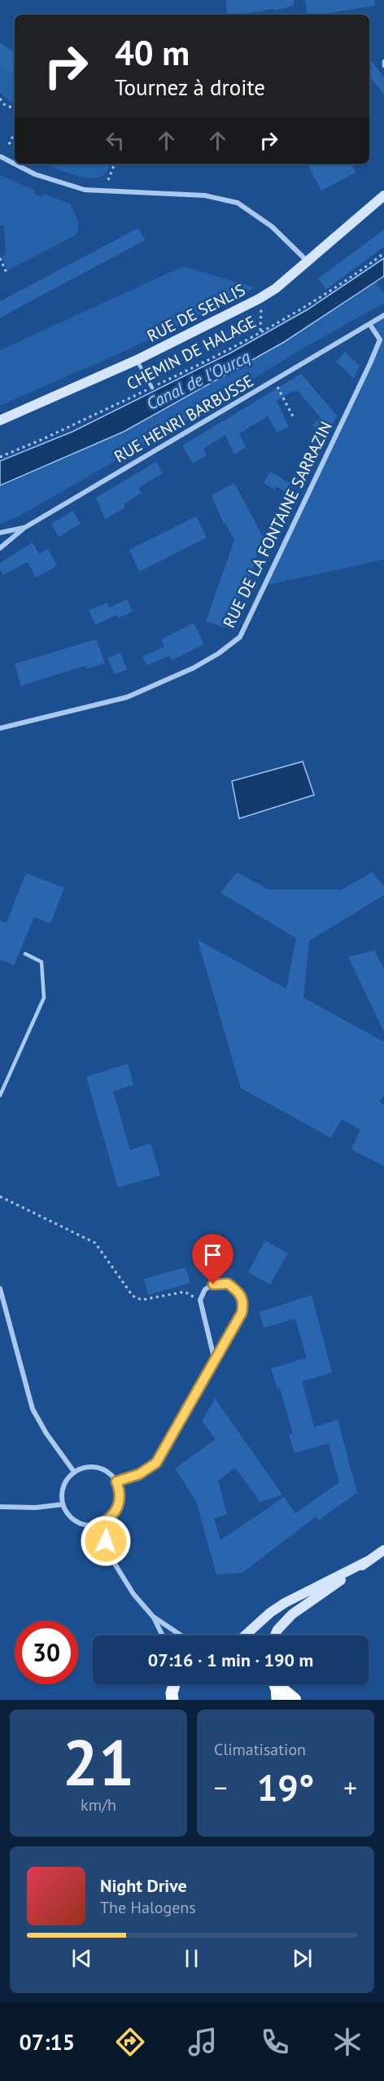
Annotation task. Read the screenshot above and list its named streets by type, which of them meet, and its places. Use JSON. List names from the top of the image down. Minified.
{"streets":{"main road":["RUE DE SENLIS"],"street":["RUE HENRI BARBUSSE","RUE DE LA FONTAINE SARRAZIN"],"path":["CHEMIN DE HALAGE"]},"crossings":[["RUE HENRI BARBUSSE","RUE DE LA FONTAINE SARRAZIN"]],"water":["Canal de l'Ourcq"],"page":{"turn":["40 m","Tournez à droite"],"limit":"30","trip":"07:16 · 1 min · 190 m","tile":[["21","km/h"],"Climatisation"],"heat":["−","19°","+"],"song":["Night Drive","The Halogens"],"tabs":"07:15"}}
